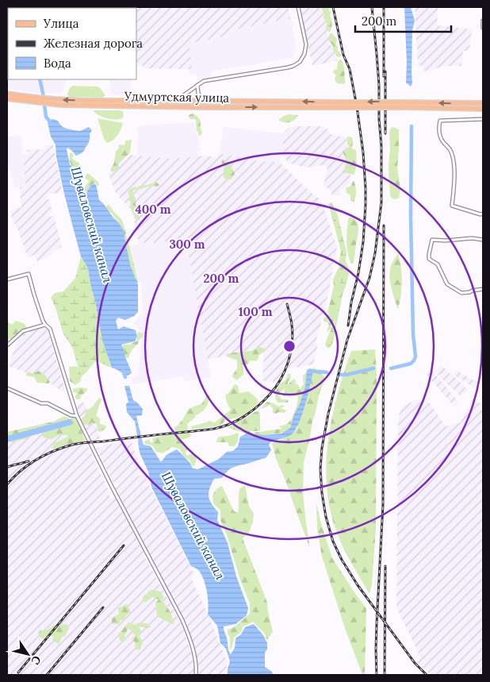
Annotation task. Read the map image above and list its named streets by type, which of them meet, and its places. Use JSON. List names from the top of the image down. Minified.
{"streets":{"main road":["Удмуртская улица"]},"water":["Шуваловский канал"],"legend":["Улица","Железная дорога","Вода"],"scale_bar":"200 m","north":"bottom right","rings":["400 m","300 m","200 m","100 m"]}
